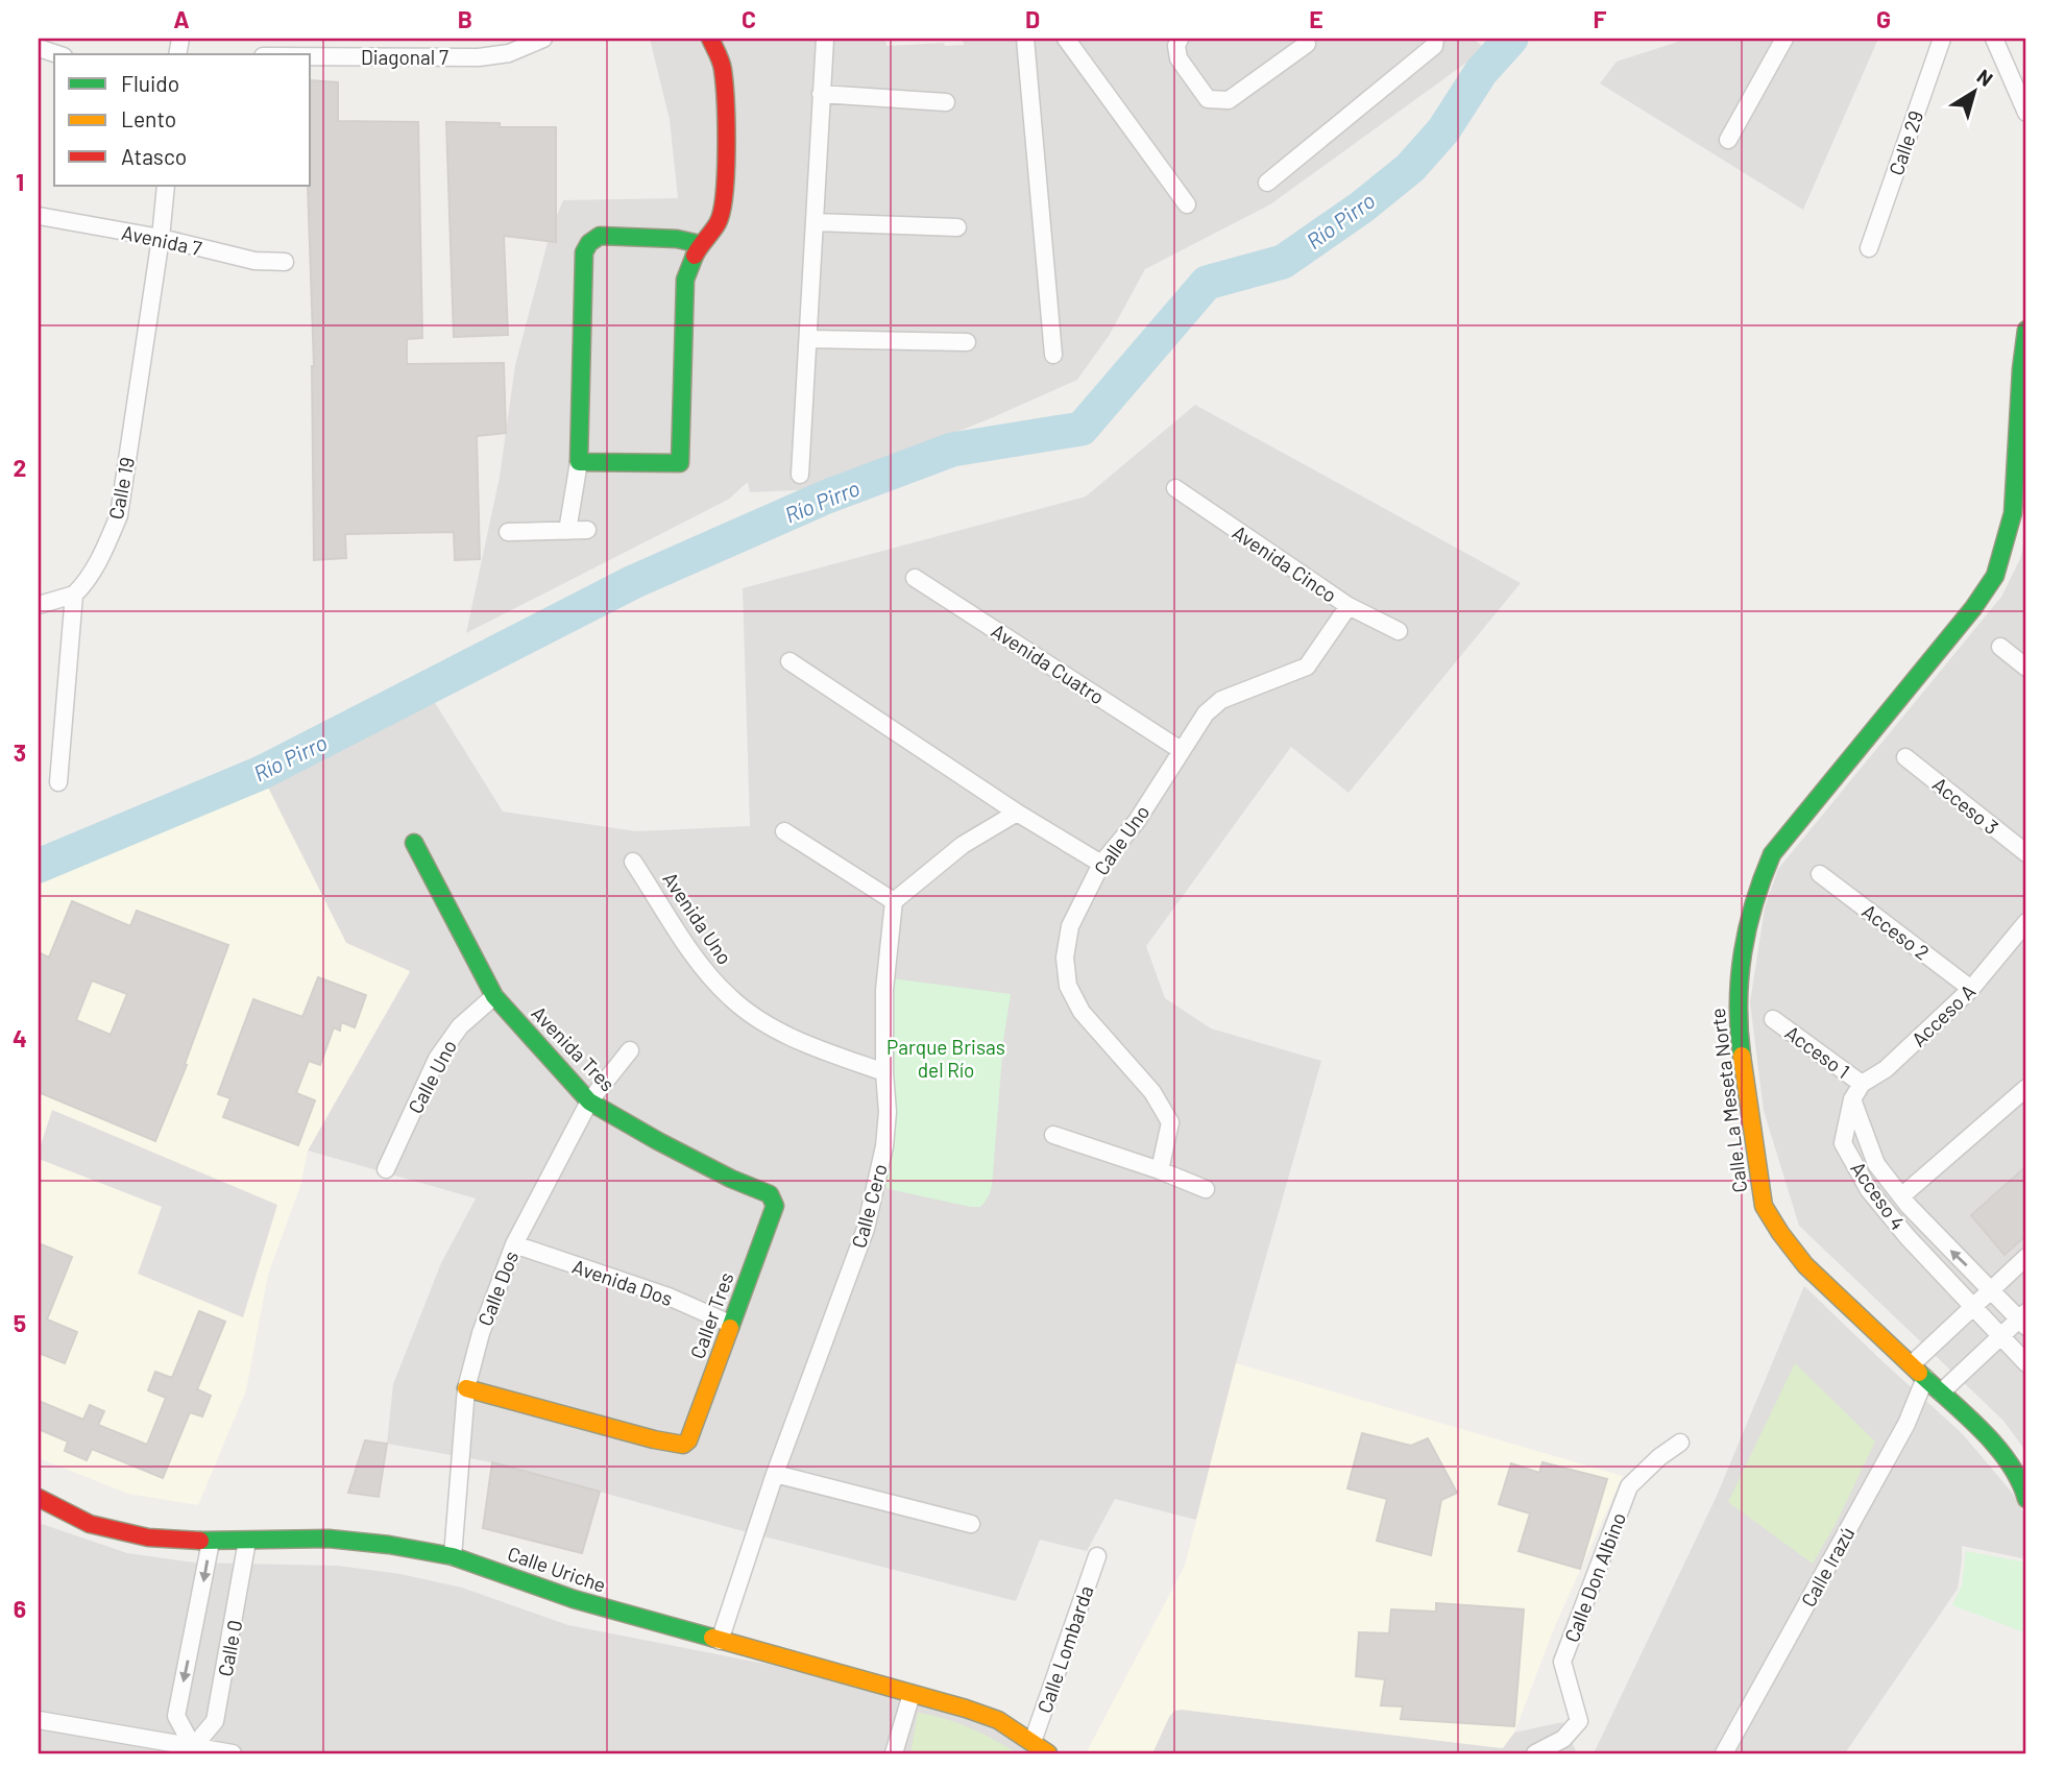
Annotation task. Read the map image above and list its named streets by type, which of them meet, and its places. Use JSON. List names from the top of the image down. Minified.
{"streets":{"street":["Diagonal 7","Calle 29","Avenida 7","Calle 19","Avenida Cinco","Avenida Cuatro","Acceso 3","Calle Uno","Avenida Uno","Acceso 2","Acceso A","Avenida Tres","Acceso 1","Calle La Meseta Norte","Acceso 4","Calle Cero","Avenida Dos","Calle Dos","Caller Tres","Calle Irazú","Calle Uriche","Calle Don Albino","Calle 0","Calle Lombarda"]},"crossings":[["Avenida 7","Calle 19"],["Avenida Cinco","Calle Uno"],["Avenida Cuatro","Calle Uno"],["Calle Uno","Avenida Tres"],["Avenida Uno","Calle Cero"],["Acceso 2","Acceso A"],["Acceso A","Acceso 1"],["Acceso A","Acceso 4"],["Avenida Tres","Calle Dos"],["Avenida Tres","Caller Tres"],["Calle La Meseta Norte","Calle Irazú"],["Calle Cero","Calle Uriche"],["Avenida Dos","Calle Dos"],["Avenida Dos","Caller Tres"],["Calle Dos","Caller Tres"],["Calle Dos","Calle Uriche"],["Calle Uriche","Calle 0"],["Calle Uriche","Calle Lombarda"]],"water":["Río Pirro"],"parks":["Parque Brisas del Río"],"legend":["Fluido","Lento","Atasco"],"north":"top right","grid":{"columns":["A","B","C","D","E","F","G"],"rows":["1","2","3","4","5","6"]}}
